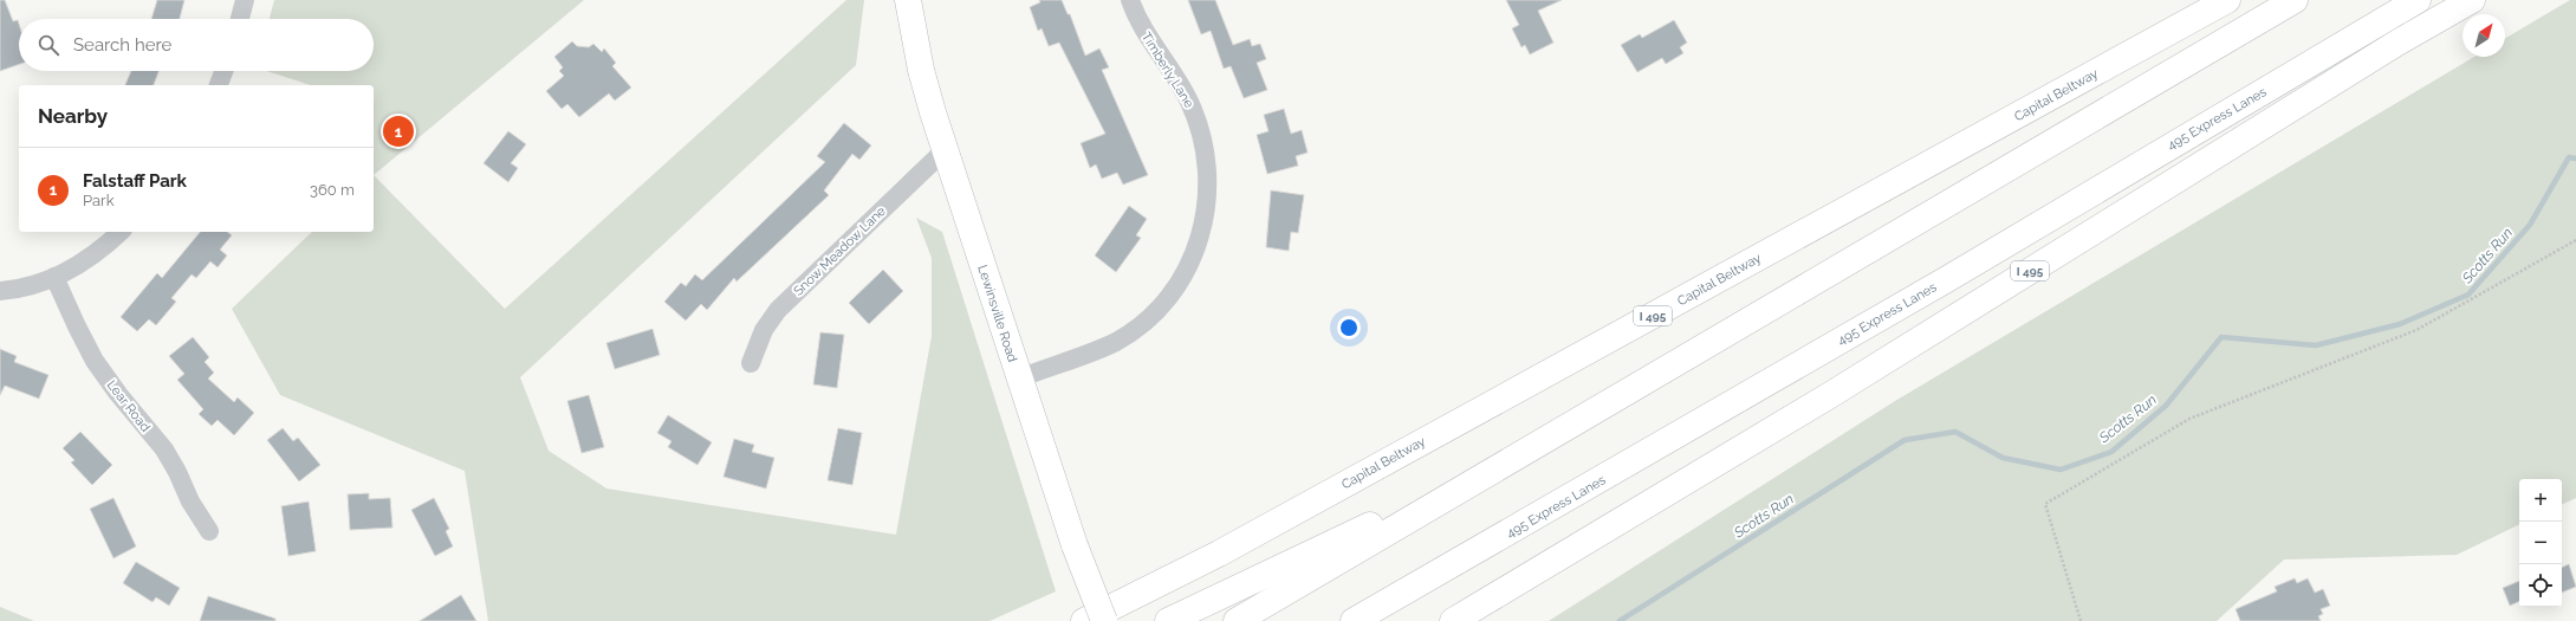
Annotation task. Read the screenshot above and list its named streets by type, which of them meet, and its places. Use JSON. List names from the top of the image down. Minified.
{"streets":{"main road":["Capital Beltway","495 Express Lanes","I 495","Lewinsville Road"],"street":["Timberly Lane","Snow Meadow Lane","Lear Road"]},"crossings":[["Timberly Lane","Lewinsville Road"],["Snow Meadow Lane","Lewinsville Road"]],"water":["Scotts Run"],"north":"top right","page":{"search":"Search here","heading":"Nearby","pins":"1","list":[{"mark":"1","name":"Falstaff Park","note":"Park","value":"360 m"}],"map_buttons":["+","−"]}}
